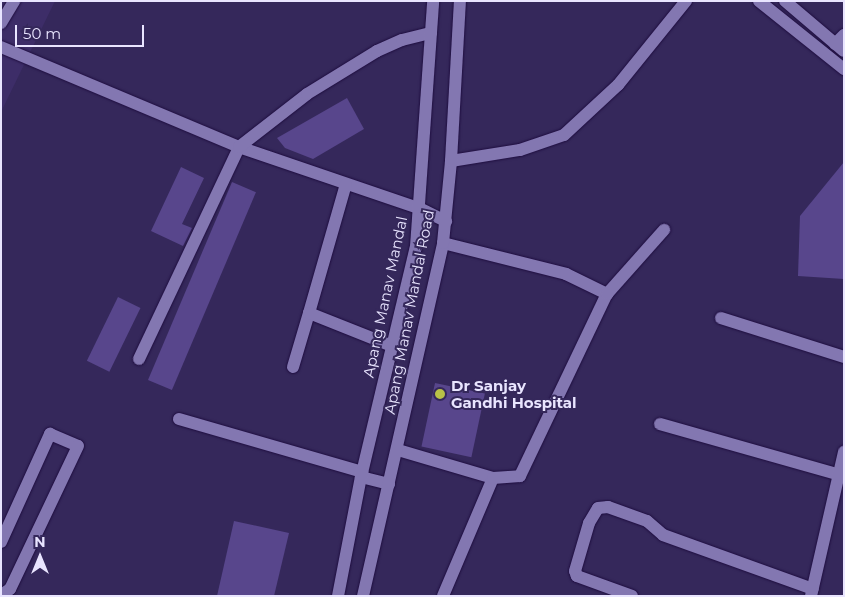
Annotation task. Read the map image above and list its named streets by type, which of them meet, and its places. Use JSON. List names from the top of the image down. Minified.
{"streets":{"street":["Apang Manav Mandal","Apang Manav Mandal Road"]},"places":["Dr Sanjay Gandhi Hospital"],"scale_bar":"50 m","north":"top"}
